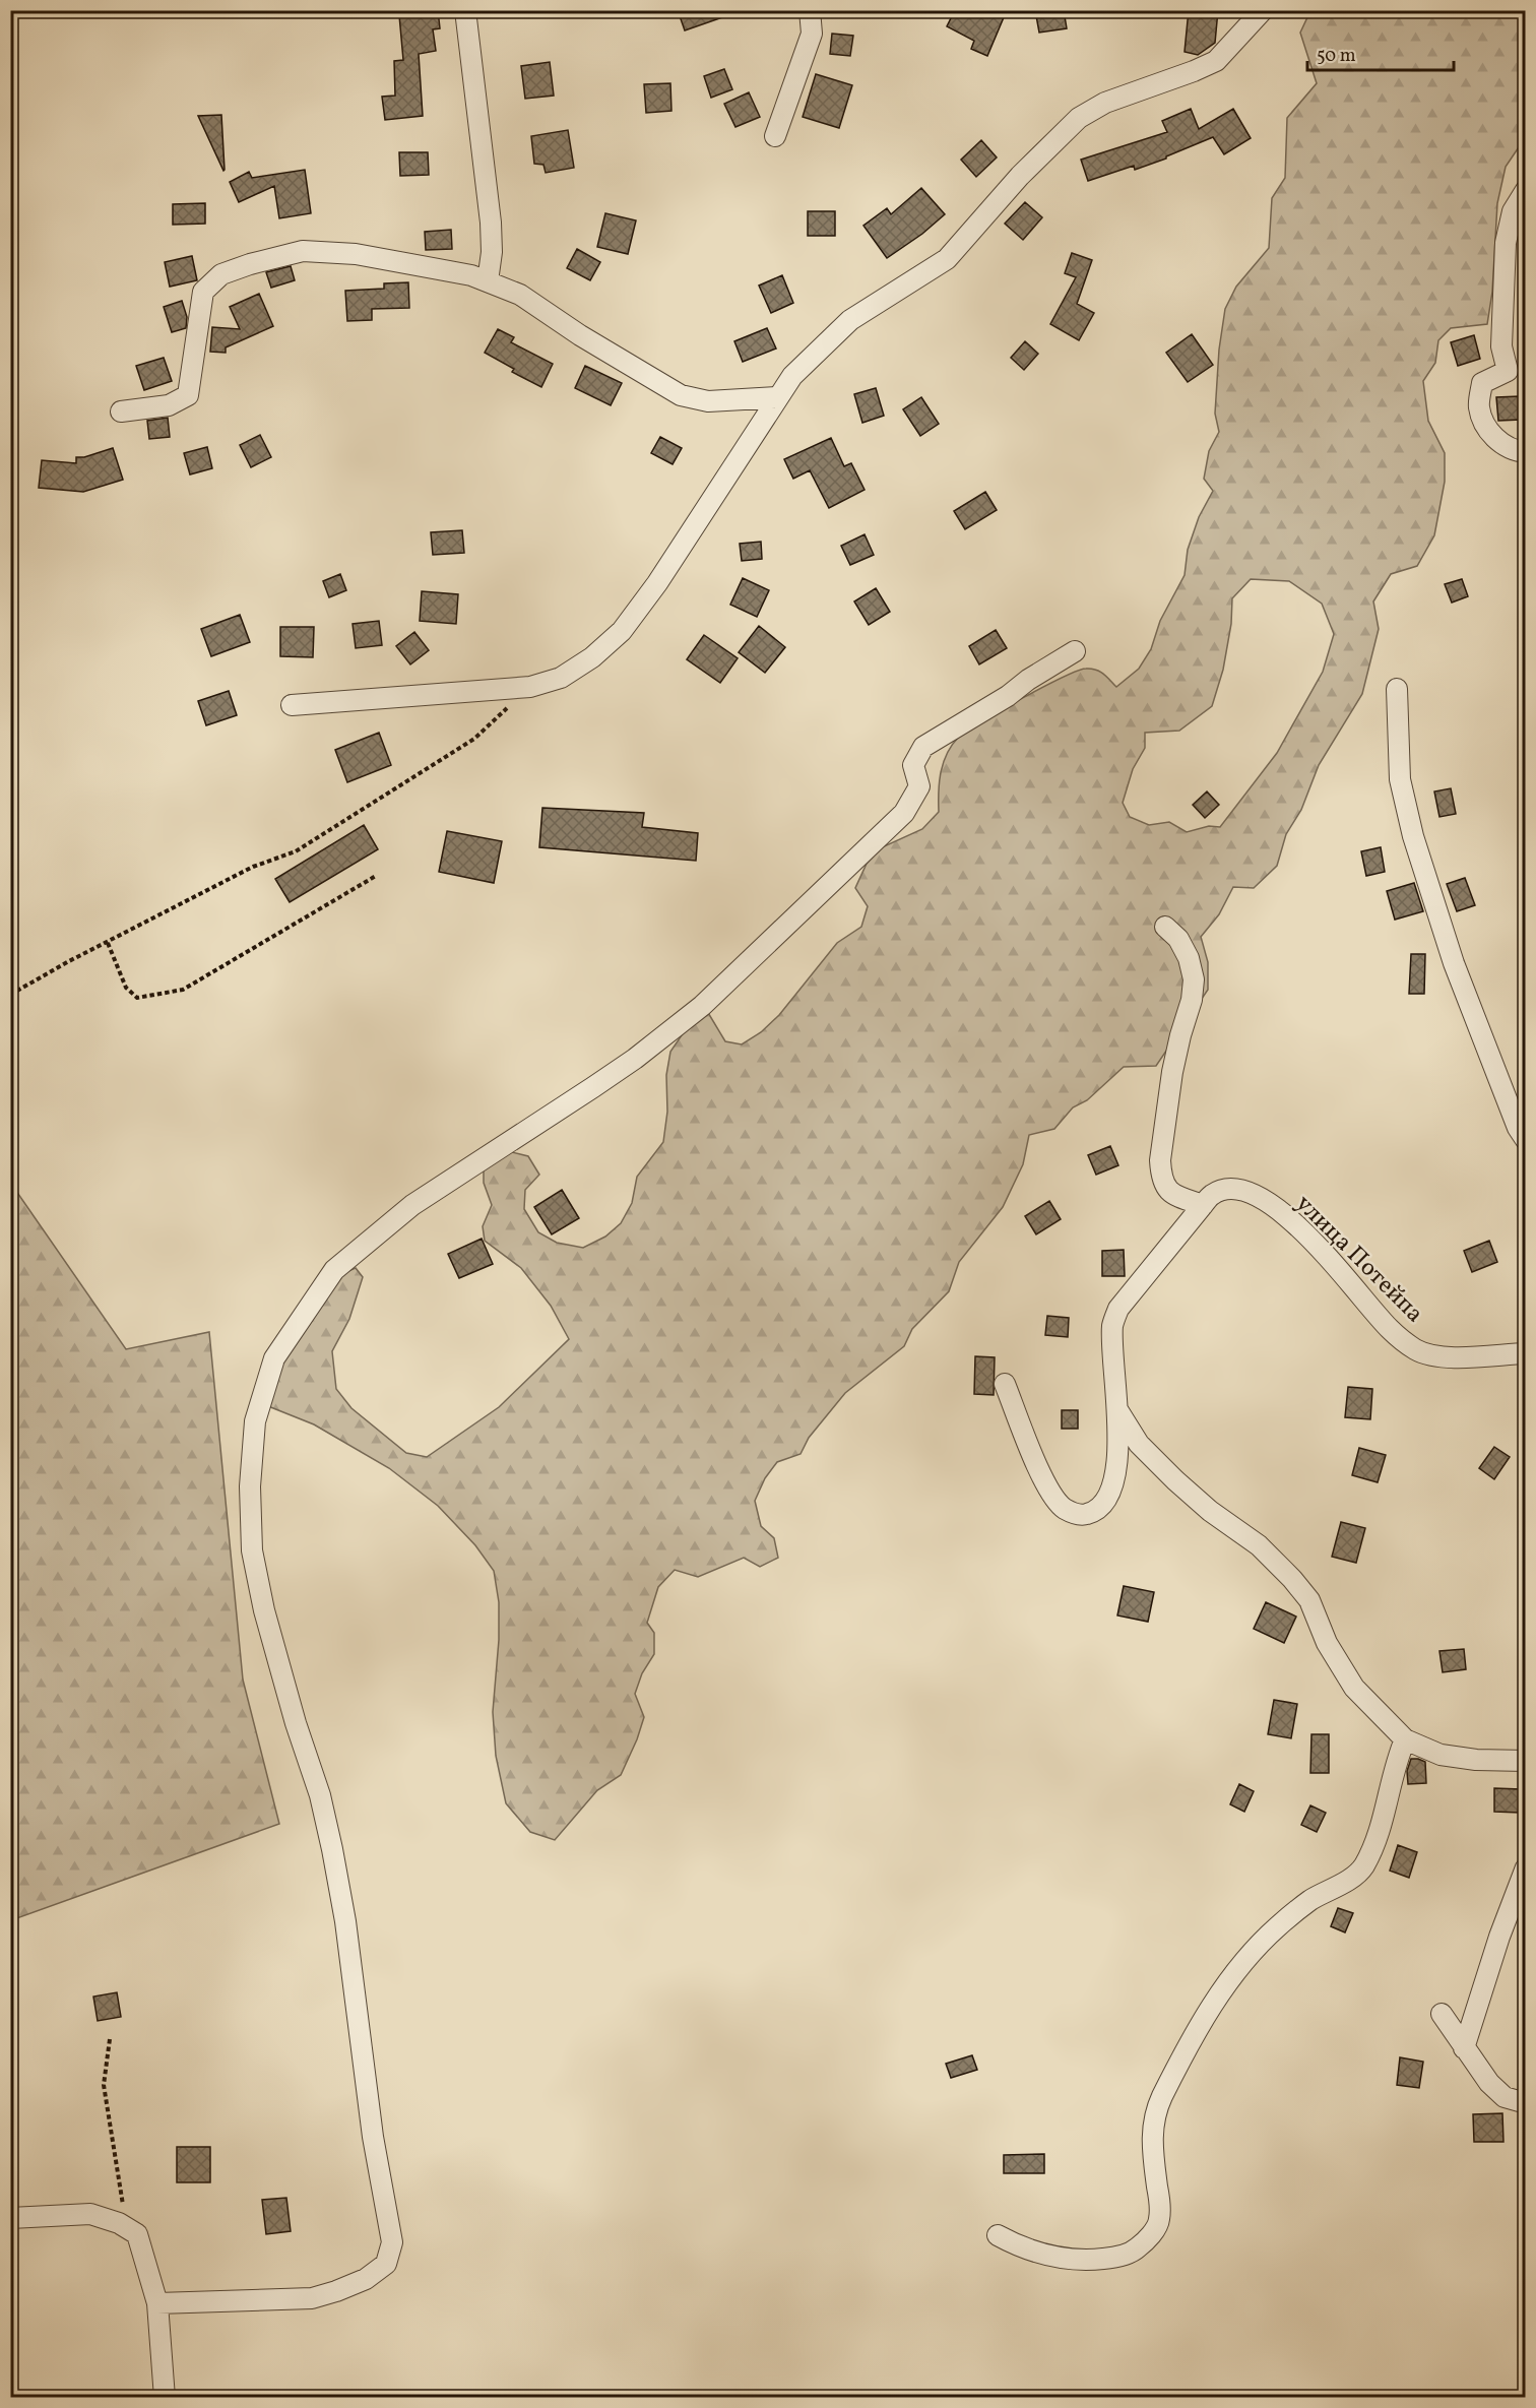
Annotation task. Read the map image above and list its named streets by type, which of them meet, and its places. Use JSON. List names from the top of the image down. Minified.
{"streets":{"street":["улица Потейпа"]},"scale_bar":"50 m"}
